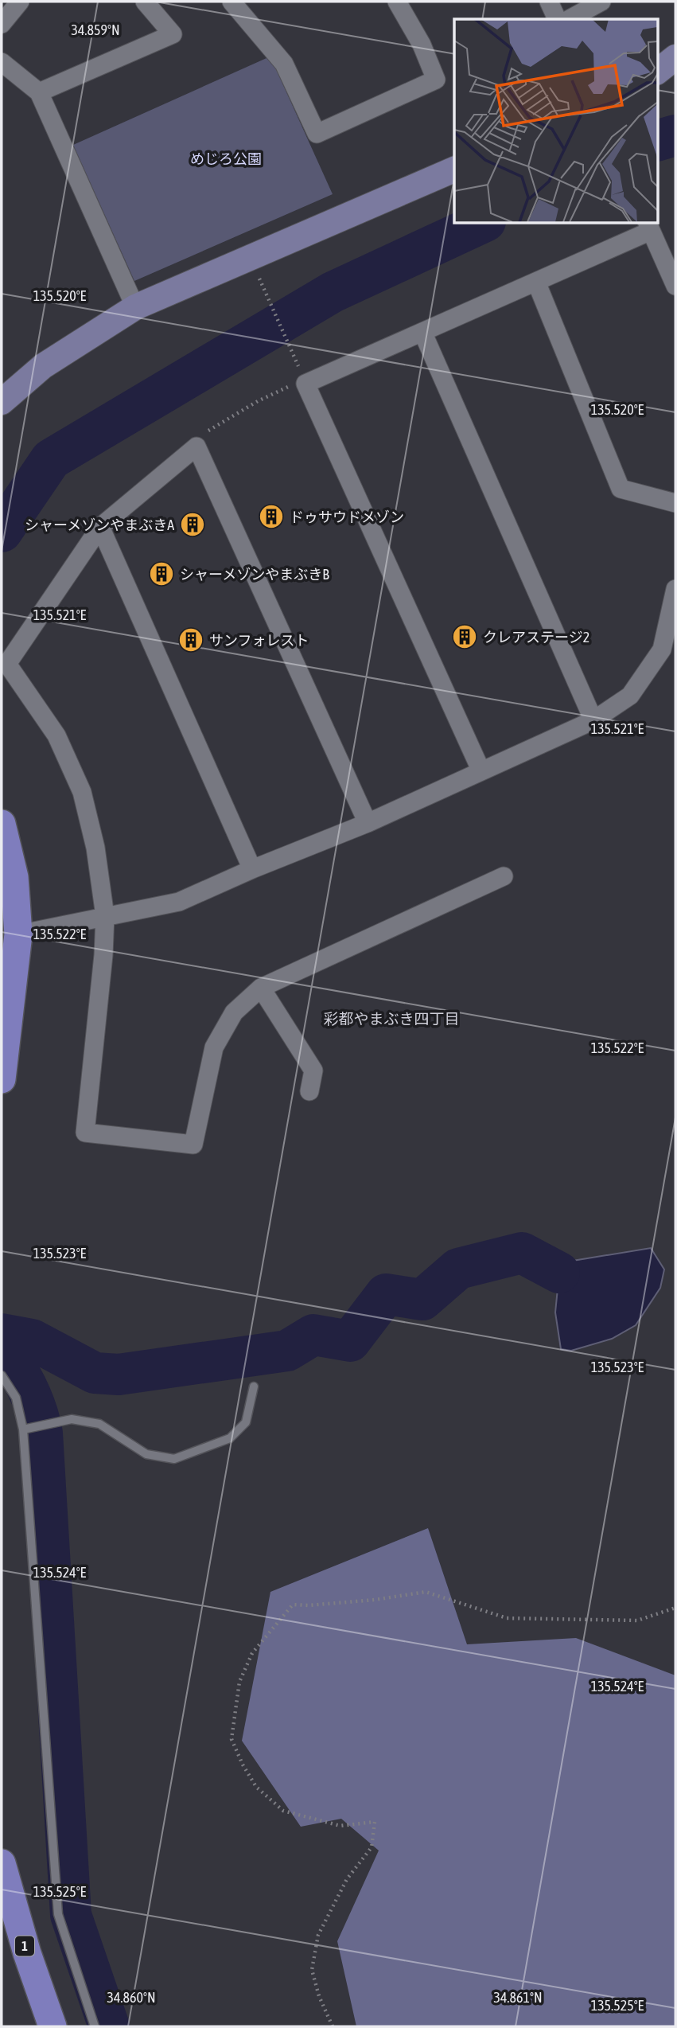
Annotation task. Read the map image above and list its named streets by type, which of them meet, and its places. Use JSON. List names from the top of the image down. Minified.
{"streets":{"main road":["1"]},"districts":["彩都やまぶき四丁目"],"parks":["めじろ公園"],"places":{"building":["ドゥサウドメゾン","シャーメゾンやまぶきA","シャーメゾンやまぶきB","クレアステージ2","サンフォレスト"]},"coordinates":["34.859°N","135.520°E","135.521°E","135.522°E","135.523°E","135.524°E","135.525°E","34.860°N","34.861°N"]}
